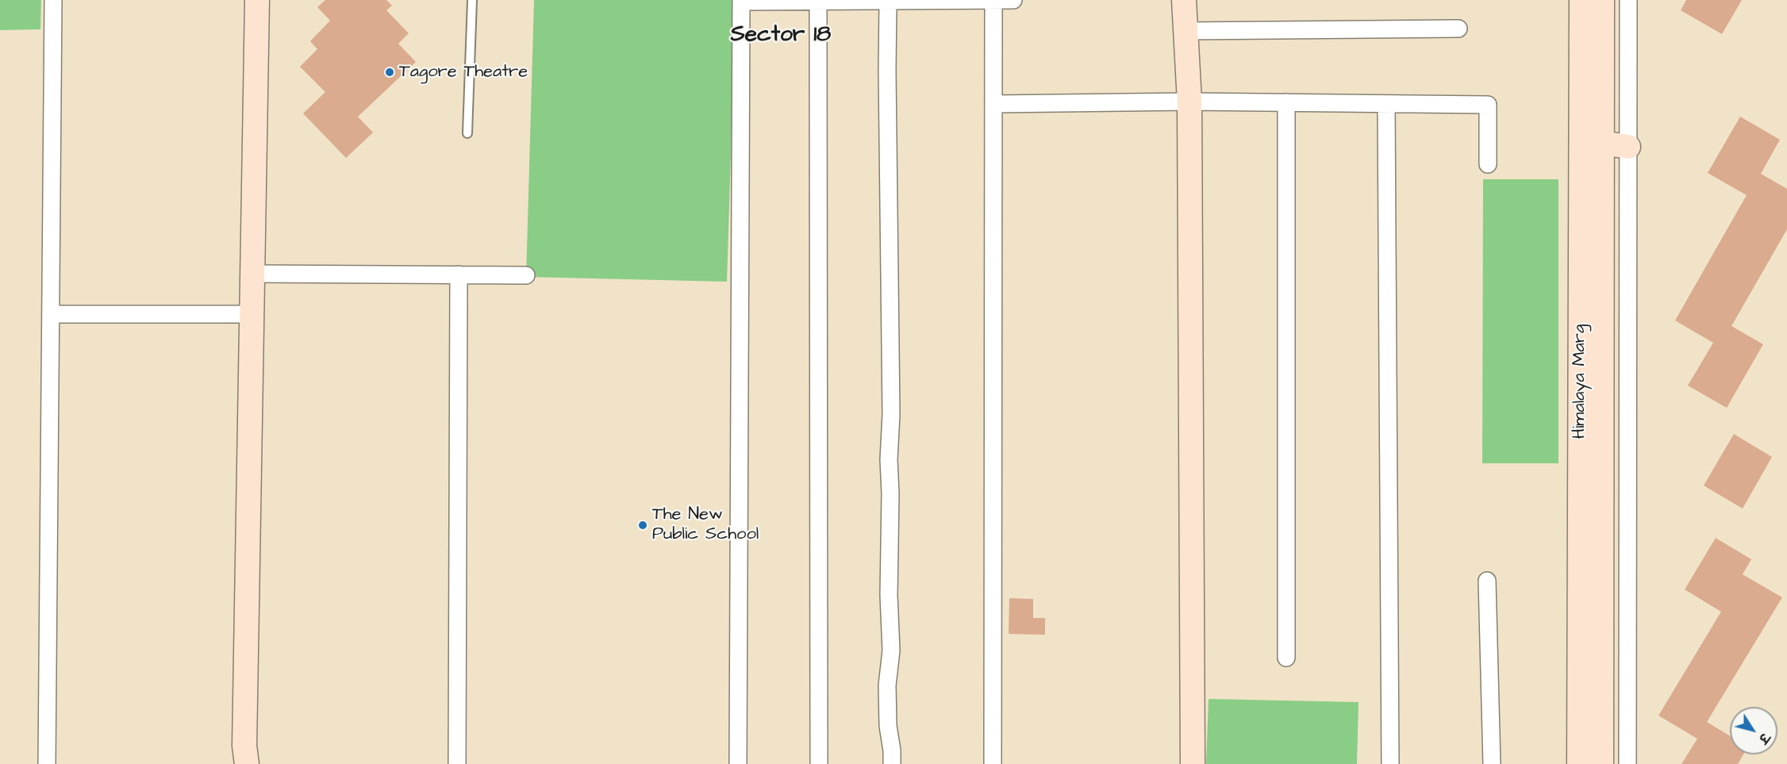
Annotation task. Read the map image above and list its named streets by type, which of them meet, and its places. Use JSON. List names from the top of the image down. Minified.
{"streets":{"main road":["Himalaya Marg"]},"districts":["Sector 18"],"places":["Tagore Theatre","The New Public School"],"north":"bottom right"}
